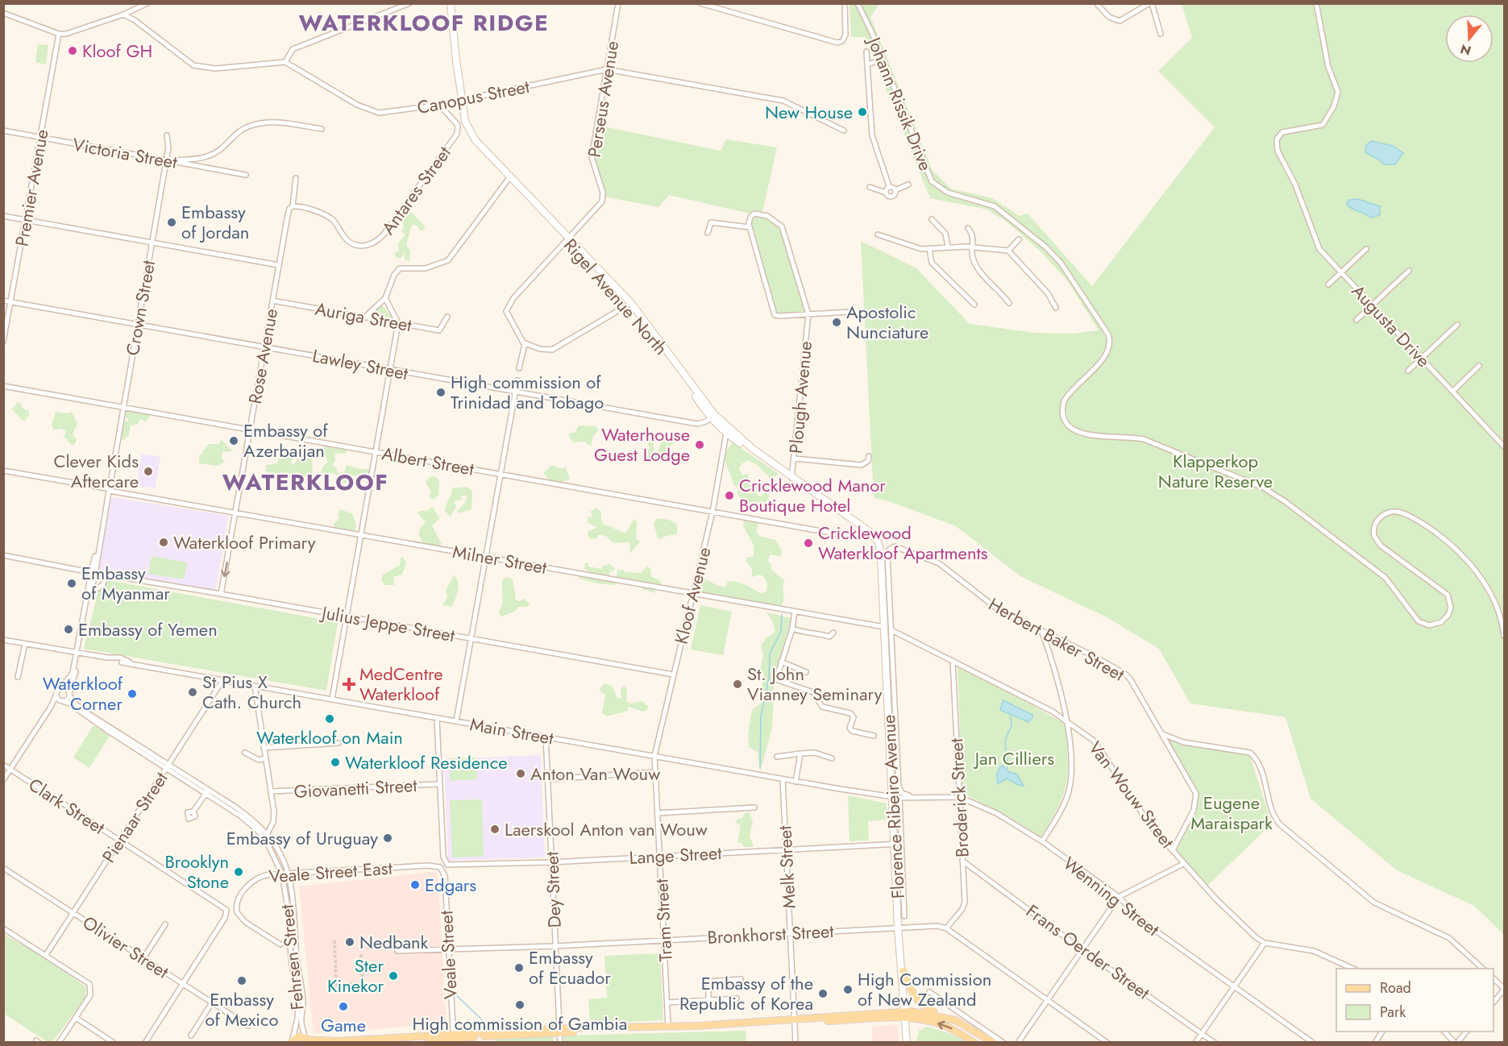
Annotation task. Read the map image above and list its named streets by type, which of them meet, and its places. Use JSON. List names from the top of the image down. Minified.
{"streets":{"main road":["Rigel Avenue North","Florence Ribeiro Avenue"],"street":["Canopus Street","Perseus Avenue","Johann Rissik Drive","Victoria Street","Premier Avenue","Antares Street","Crown Street","Auriga Street","Augusta Drive","Rose Avenue","Lawley Street","Plough Avenue","Albert Street","Milner Street","Kloof Avenue","Julius Jeppe Street","Herbert Baker Street","Main Street","Giovanetti Street","Van Wouw Street","Broderick Street","Clark Street","Pienaar Street","Lange Street","Melk Street","Veale Street East","Dey Street","Wenning Street","Tram Street","Bronkhorst Street","Olivier Street","Frans Oerder Street","Veale Street","Fehrsen Street"]},"crossings":[["Canopus Street","Perseus Avenue"],["Canopus Street","Antares Street"],["Canopus Street","Rigel Avenue North"],["Perseus Avenue","Rigel Avenue North"],["Victoria Street","Premier Avenue"],["Victoria Street","Crown Street"],["Premier Avenue","Lawley Street"],["Antares Street","Rose Avenue"],["Rigel Avenue North","Lawley Street"],["Rigel Avenue North","Plough Avenue"],["Rigel Avenue North","Kloof Avenue"],["Rigel Avenue North","Florence Ribeiro Avenue"],["Crown Street","Lawley Street"],["Crown Street","Albert Street"],["Crown Street","Milner Street"],["Crown Street","Julius Jeppe Street"],["Crown Street","Main Street"],["Auriga Street","Rose Avenue"],["Rose Avenue","Lawley Street"],["Rose Avenue","Albert Street"],["Rose Avenue","Milner Street"],["Rose Avenue","Julius Jeppe Street"],["Albert Street","Kloof Avenue"],["Milner Street","Kloof Avenue"],["Milner Street","Florence Ribeiro Avenue"],["Kloof Avenue","Julius Jeppe Street"],["Kloof Avenue","Main Street"],["Kloof Avenue","Tram Street"],["Herbert Baker Street","Van Wouw Street"],["Main Street","Florence Ribeiro Avenue"],["Main Street","Pienaar Street"],["Main Street","Melk Street"],["Main Street","Dey Street"],["Main Street","Wenning Street"],["Main Street","Tram Street"],["Giovanetti Street","Lange Street"],["Van Wouw Street","Broderick Street"],["Broderick Street","Wenning Street"],["Broderick Street","Bronkhorst Street"],["Broderick Street","Frans Oerder Street"],["Clark Street","Pienaar Street"],["Clark Street","Olivier Street"],["Florence Ribeiro Avenue","Lange Street"],["Florence Ribeiro Avenue","Wenning Street"],["Florence Ribeiro Avenue","Bronkhorst Street"],["Pienaar Street","Olivier Street"],["Lange Street","Melk Street"],["Lange Street","Dey Street"],["Lange Street","Tram Street"],["Melk Street","Bronkhorst Street"],["Veale Street East","Veale Street"],["Veale Street East","Fehrsen Street"],["Dey Street","Bronkhorst Street"],["Tram Street","Bronkhorst Street"],["Bronkhorst Street","Veale Street"]],"districts":["WATERKLOOF RIDGE","WATERKLOOF"],"parks":["Klapperkop Nature Reserve","Jan Cilliers","Eugene Maraispark"],"places":{"other":["Kloof GH","New House","Embassy of Jordan","Apostolic Nunciature","High commission of Trinidad and Tobago","Embassy of Azerbaijan","Waterhouse Guest Lodge","Clever Kids Aftercare","Cricklewood Manor Boutique Hotel","Waterkloof Primary","Cricklewood Waterkloof Apartments","Embassy of Myanmar","Embassy of Yemen","St. John Vianney Seminary","St Pius X Cath. Church","Waterkloof Corner","Waterkloof on Main","Waterkloof Residence","Anton Van Wouw","Laerskool Anton van Wouw","Embassy of Uruguay","Brooklyn Stone","Edgars","Nedbank","Embassy of Ecuador","Ster Kinekor","Embassy of Mexico","High Commission of New Zealand","Embassy of the Republic of Korea","High commission of Gambia","Game"],"health":["MedCentre Waterkloof"]},"legend":["Road","Park"],"north":"bottom"}
